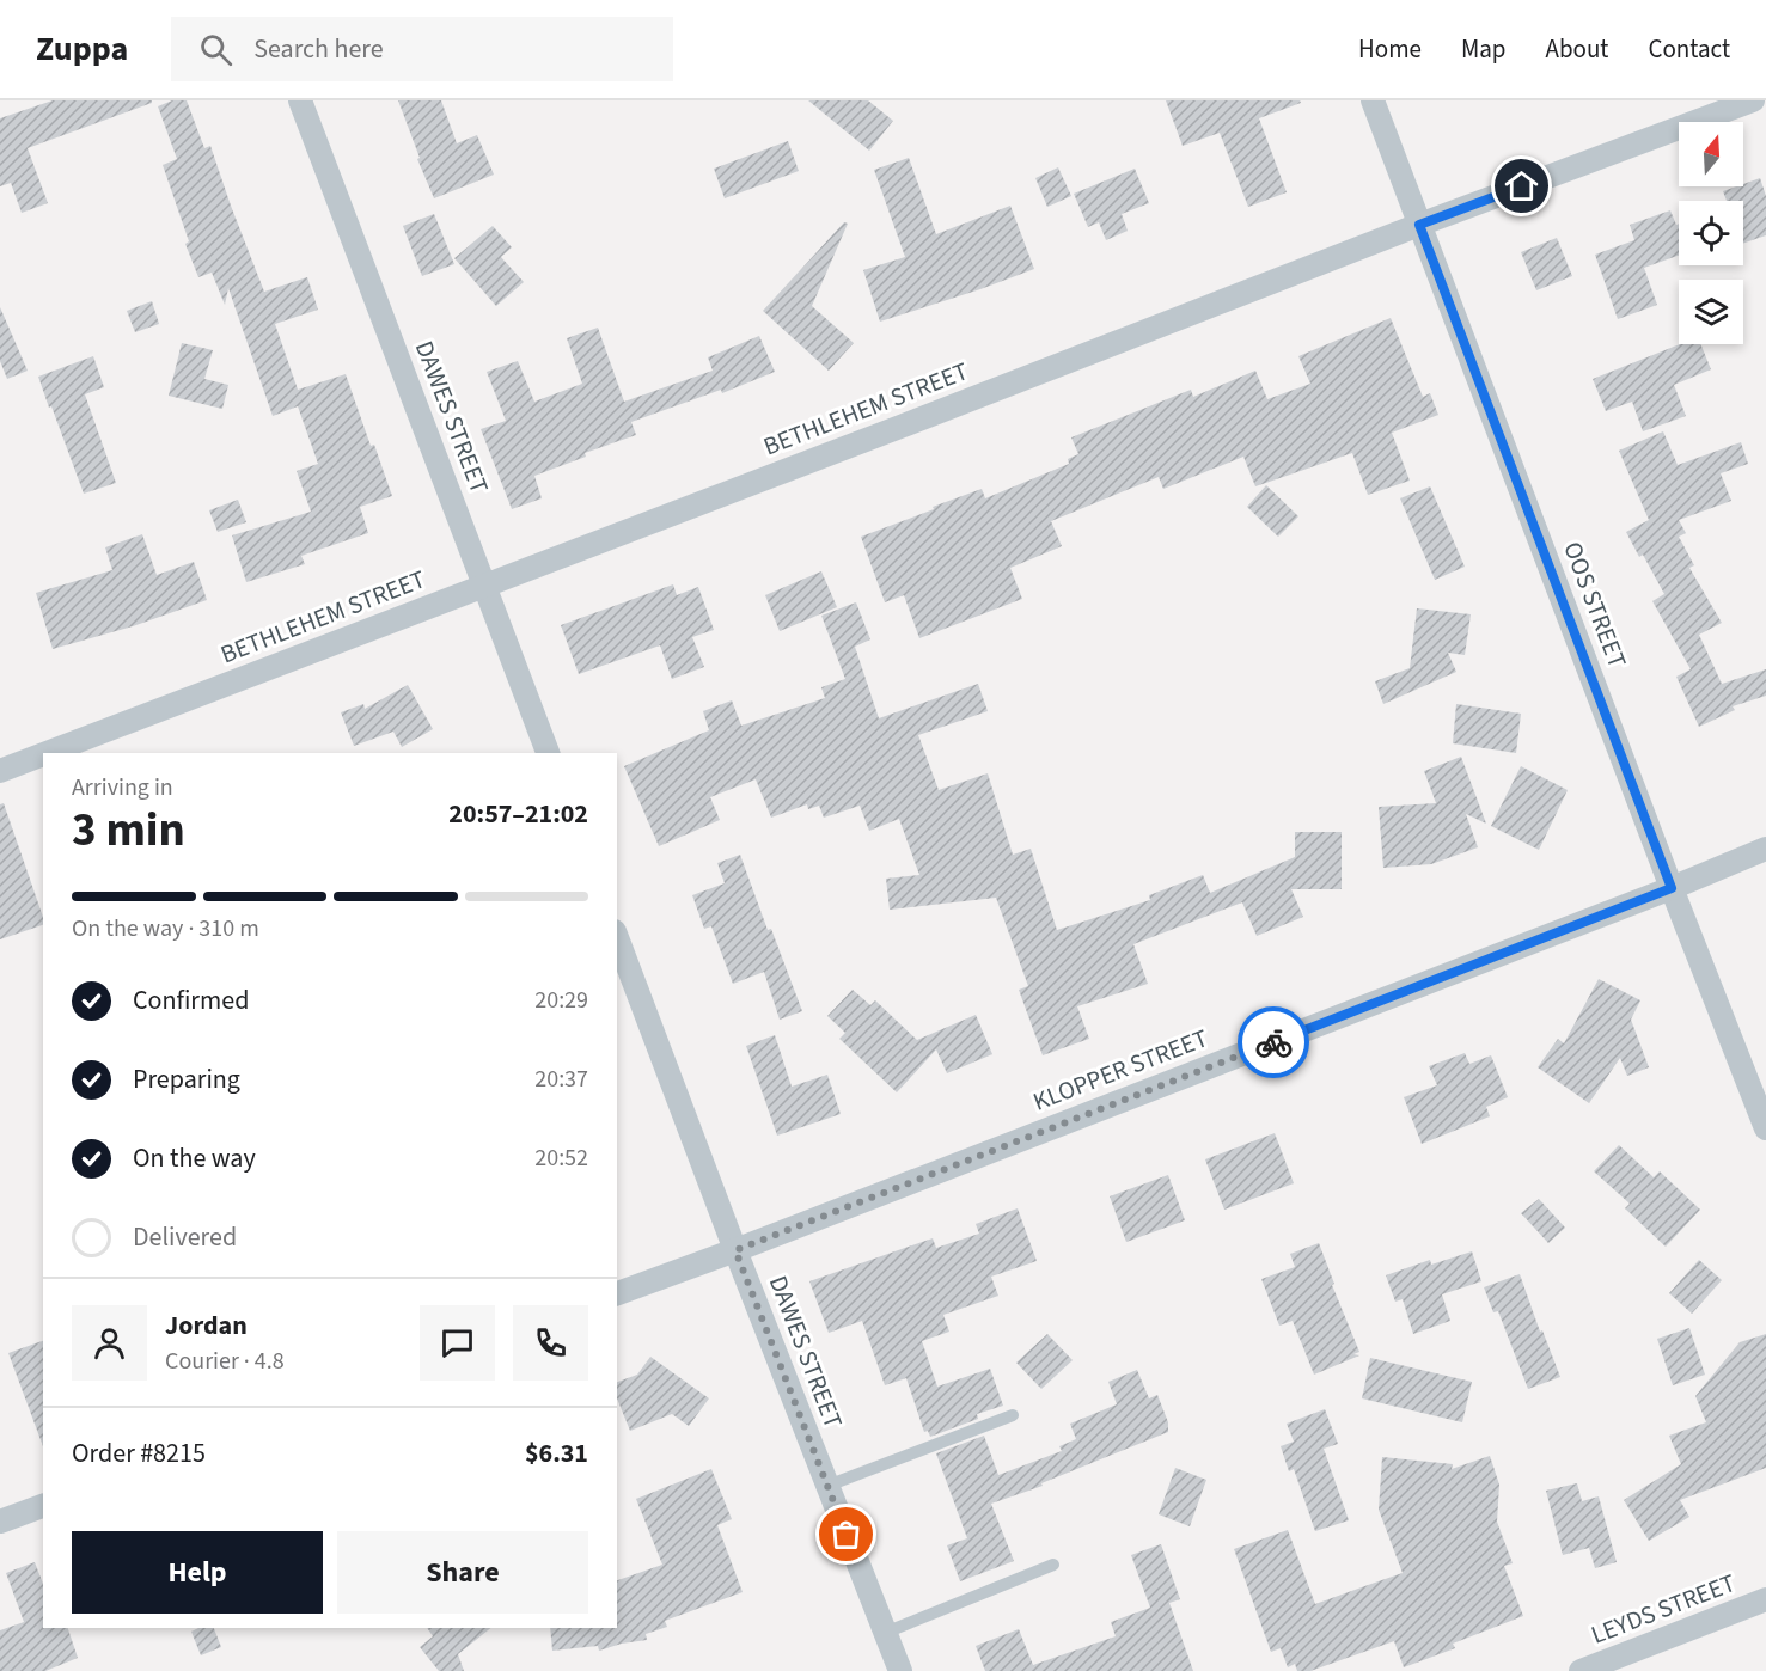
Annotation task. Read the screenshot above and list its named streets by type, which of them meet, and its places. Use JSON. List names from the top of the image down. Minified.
{"streets":{"street":["BETHLEHEM STREET","DAWES STREET","OOS STREET","KLOPPER STREET","LEYDS STREET"]},"crossings":[["BETHLEHEM STREET","DAWES STREET"],["BETHLEHEM STREET","OOS STREET"],["DAWES STREET","KLOPPER STREET"],["OOS STREET","KLOPPER STREET"]],"north":"top","page":{"header":"Zuppa","search":"Search here","nav":["Home","Map","About","Contact"],"heading":["3 min","Arriving in","20:57–21:02"],"panel":["Jordan","Courier · 4.8","Order #8215","$6.31"],"bar":"On the way · 310 m","list":[["Confirmed","20:29"],["Preparing","20:37"],["On the way","20:52"],"Delivered"],"buttons":["Help","Share"]}}
